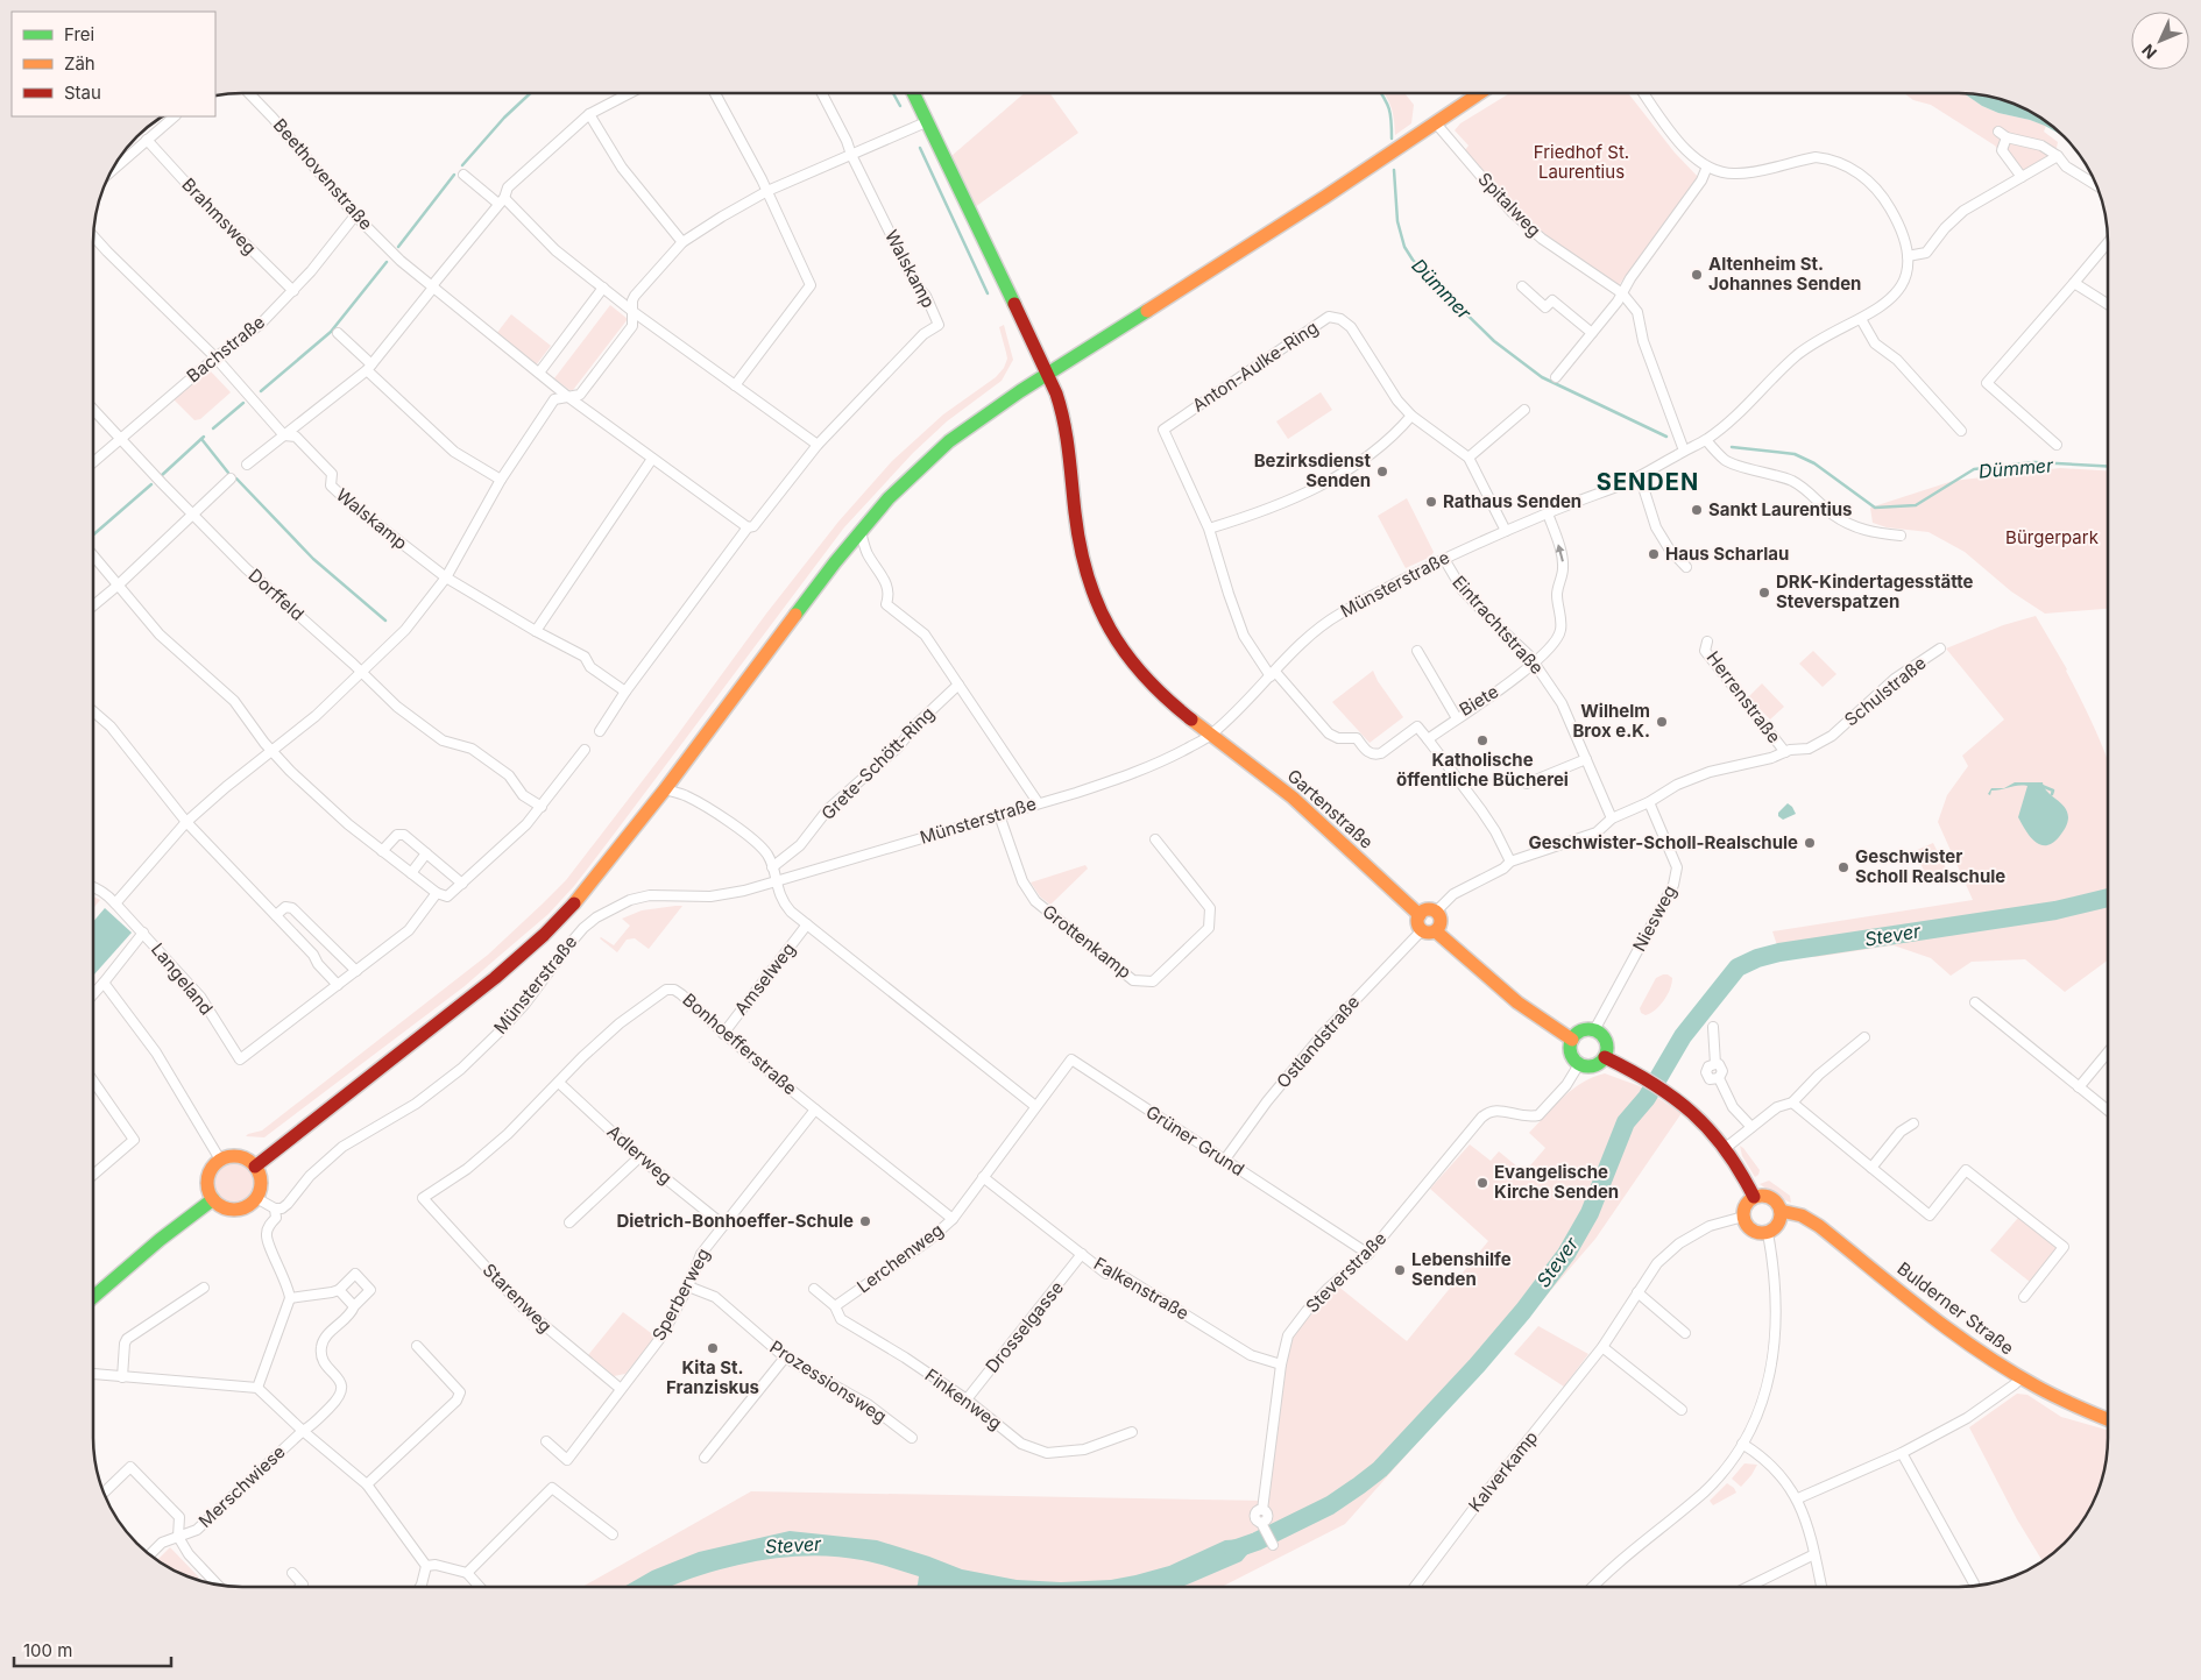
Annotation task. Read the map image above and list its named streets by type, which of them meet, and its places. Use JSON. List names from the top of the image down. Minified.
{"streets":{"main road":["Gartenstraße","Bulderner Straße"],"street":["Beethovenstraße","Spitalweg","Brahmsweg","Walskamp","Bachstraße","Anton-Aulke-Ring","Münsterstraße","Dorffeld","Eintrachtstraße","Schulstraße","Herrenstraße","Biete","Grete-Schött-Ring","Niesweg","Grottenkamp","Langeland","Amselweg","Ostlandstraße","Bonhoefferstraße","Grüner Grund","Adlerweg","Lerchenweg","Steverstraße","Falkenstraße","Sperberweg","Starenweg","Drosselgasse","Prozessionsweg","Finkenweg","Kalverkamp","Merschwiese"]},"crossings":[["Beethovenstraße","Bachstraße"],["Spitalweg","Münsterstraße"],["Brahmsweg","Bachstraße"],["Walskamp","Bachstraße"],["Bachstraße","Dorffeld"],["Anton-Aulke-Ring","Münsterstraße"],["Münsterstraße","Eintrachtstraße"],["Münsterstraße","Biete"],["Münsterstraße","Gartenstraße"],["Münsterstraße","Grottenkamp"],["Eintrachtstraße","Biete"],["Schulstraße","Herrenstraße"],["Gartenstraße","Ostlandstraße"],["Niesweg","Steverstraße"],["Amselweg","Bonhoefferstraße"],["Ostlandstraße","Grüner Grund"],["Bonhoefferstraße","Adlerweg"],["Bonhoefferstraße","Lerchenweg"],["Bonhoefferstraße","Sperberweg"],["Bonhoefferstraße","Starenweg"],["Grüner Grund","Lerchenweg"],["Grüner Grund","Steverstraße"],["Grüner Grund","Falkenstraße"],["Adlerweg","Sperberweg"],["Lerchenweg","Falkenstraße"],["Lerchenweg","Finkenweg"],["Steverstraße","Falkenstraße"],["Falkenstraße","Drosselgasse"],["Sperberweg","Starenweg"],["Sperberweg","Prozessionsweg"],["Bulderner Straße","Kalverkamp"],["Drosselgasse","Finkenweg"]],"one_way":["Biete"],"districts":["SENDEN"],"water":["Dümmer","Stever"],"parks":["Friedhof St. Laurentius","Bürgerpark"],"places":["Altenheim St. Johannes Senden","Bezirksdienst Senden","Rathaus Senden","Sankt Laurentius","Haus Scharlau","DRK-Kindertagesstätte Steverspatzen","Wilhelm Brox e.K.","Katholische öffentliche Bücherei","Geschwister-Scholl-Realschule","Geschwister Scholl Realschule","Evangelische Kirche Senden","Dietrich-Bonhoeffer-Schule","Lebenshilfe Senden","Kita St. Franziskus"],"legend":["Frei","Zäh","Stau"],"scale_bar":"100 m","north":"bottom left"}
